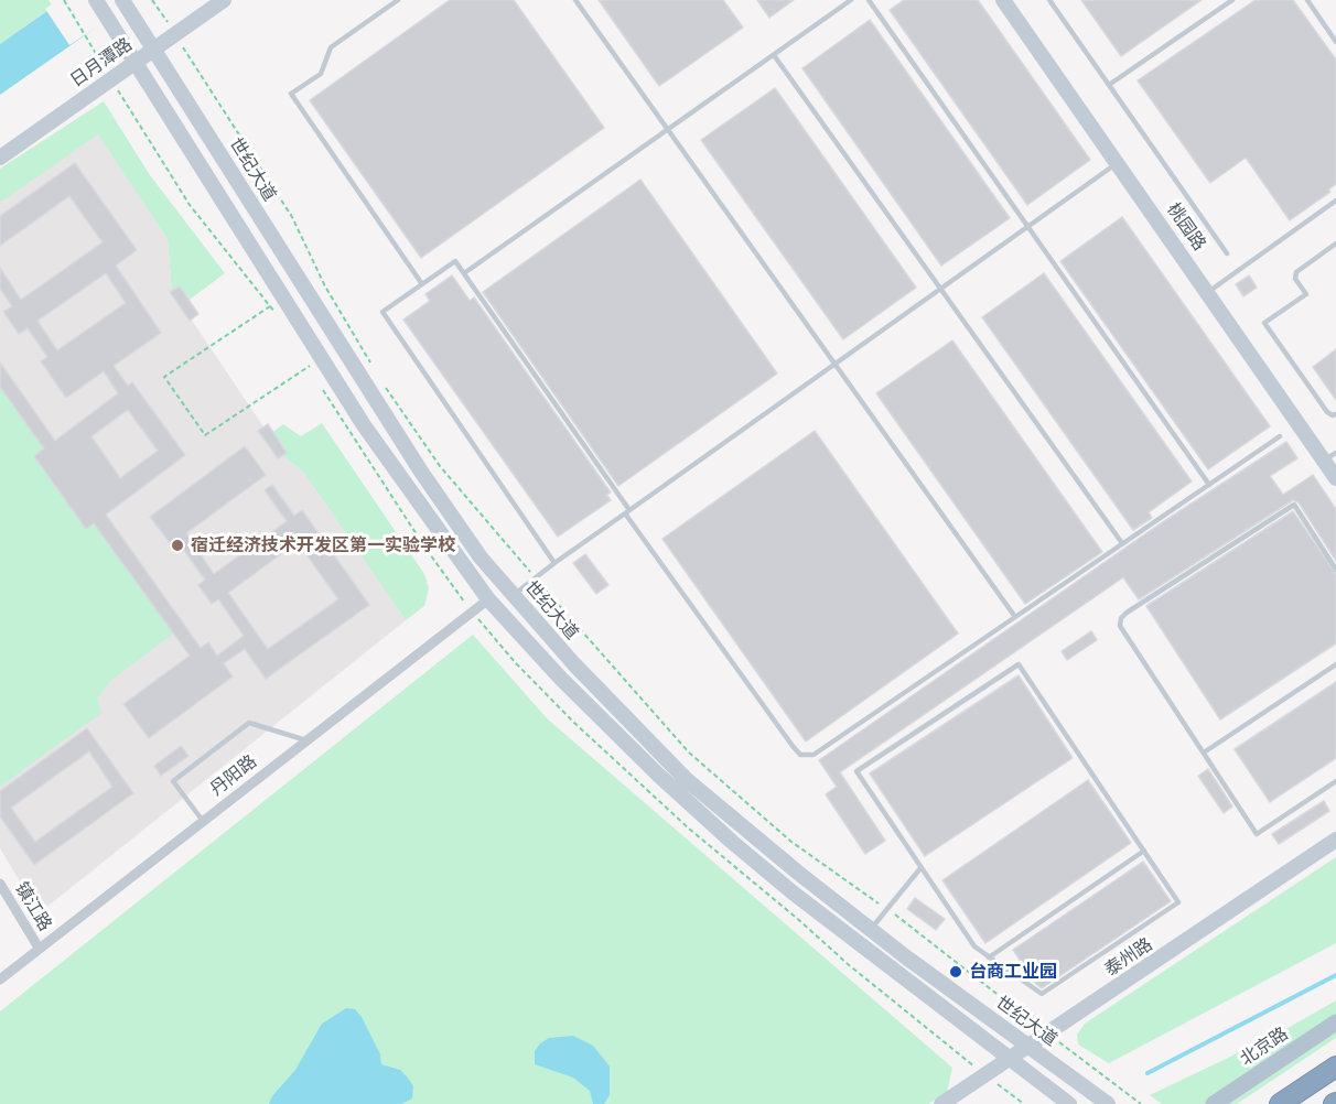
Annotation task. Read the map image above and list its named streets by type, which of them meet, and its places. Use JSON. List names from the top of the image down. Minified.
{"streets":{"main road":["北京路"],"street":["日月潭路","世纪大道","桃园路","丹阳路","镇江路","泰州路"]},"crossings":[["日月潭路","世纪大道"],["世纪大道","丹阳路"],["世纪大道","泰州路"],["丹阳路","镇江路"]],"places":["宿迁经济技术开发区第一实验学校","台商工业园"]}
